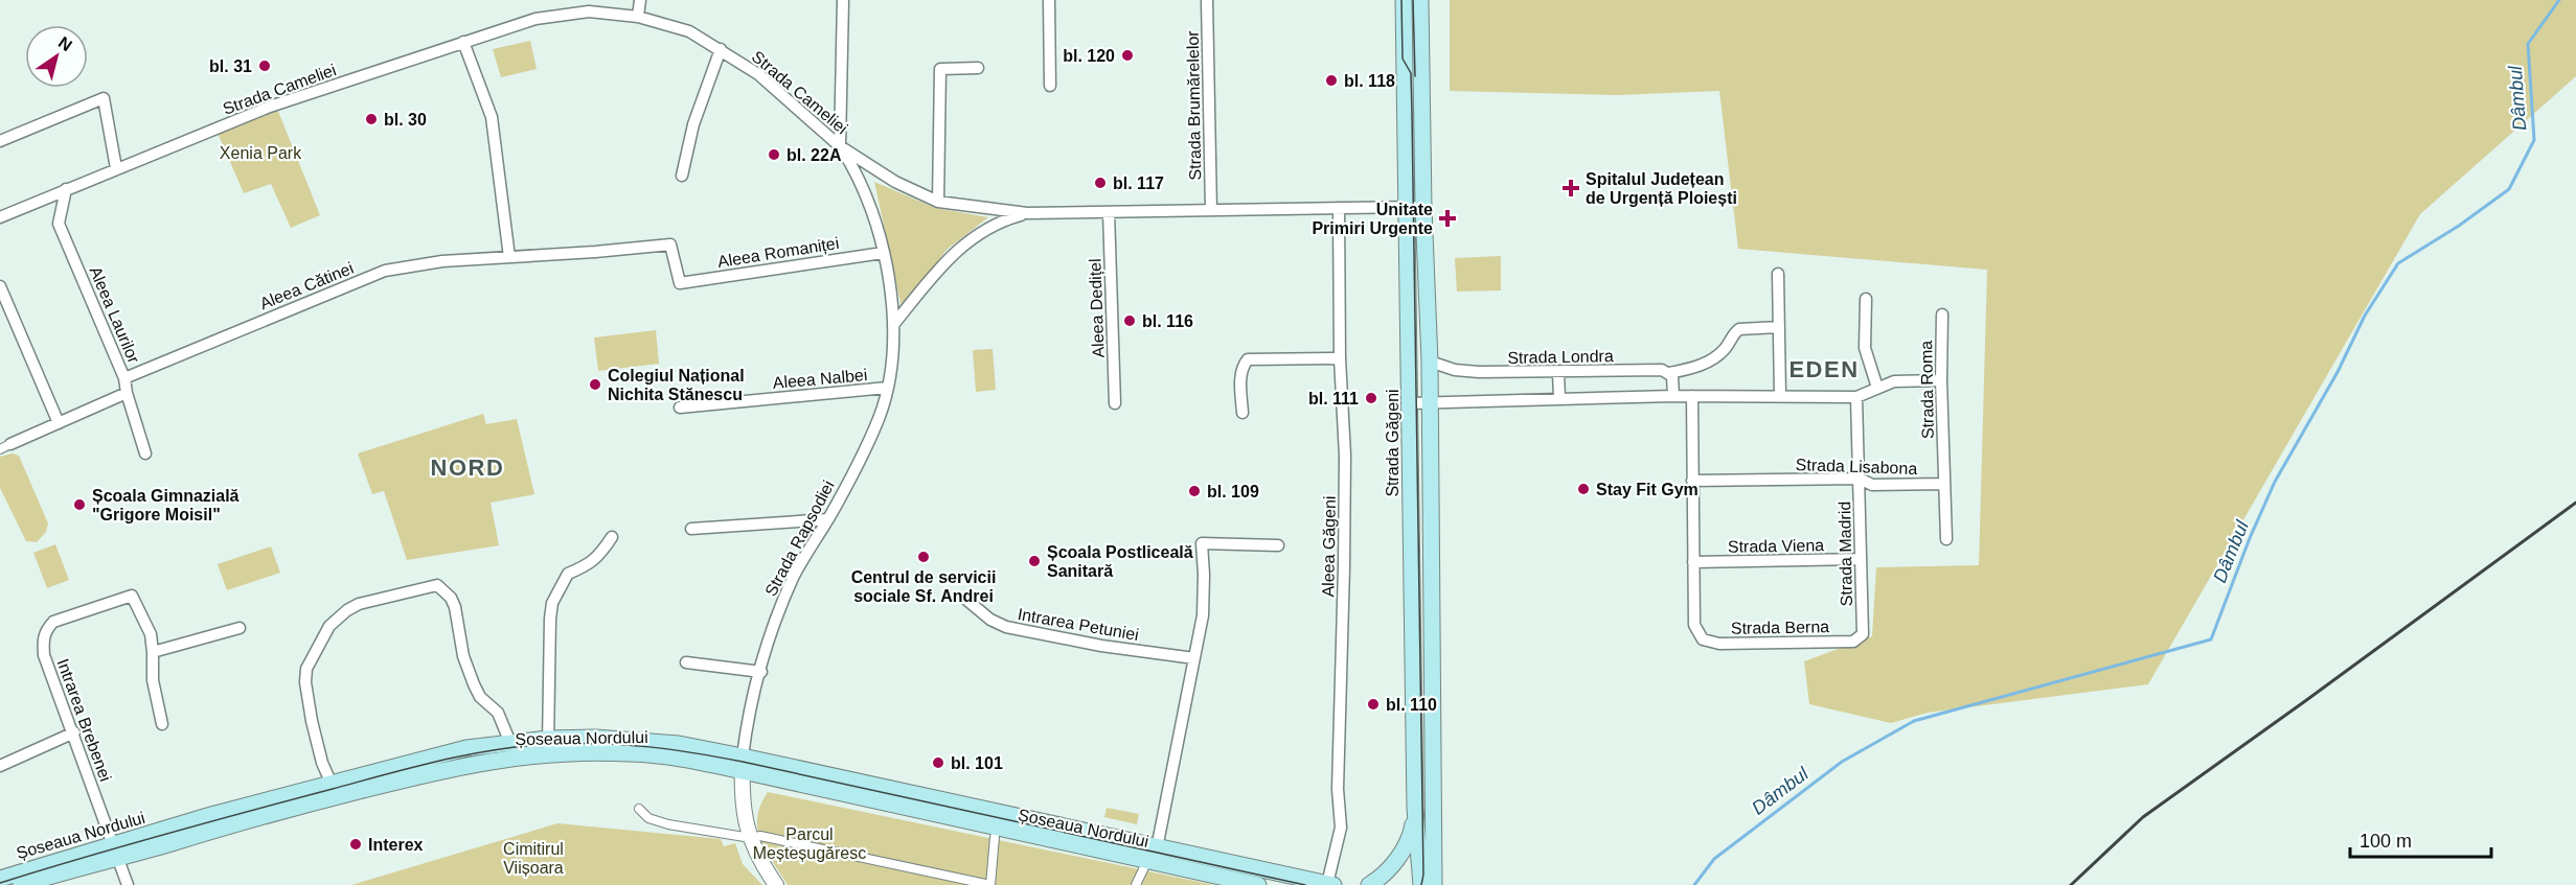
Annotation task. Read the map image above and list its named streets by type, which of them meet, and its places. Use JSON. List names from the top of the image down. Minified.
{"streets":{"main road":["Strada Găgeni","Șoseaua Nordului"],"street":["Strada Cameliei","Strada Brumărelelor","Aleea Romaniței","Aleea Cătinei","Aleea Dedițel","Aleea Laurilor","Strada Londra","Aleea Nalbei","Strada Roma","Strada Lisabona","Strada Rapsodiei","Strada Viena","Aleea Găgeni","Strada Madrid","Intrarea Petuniei","Strada Berna","Intrarea Brebenei"]},"crossings":[["Strada Cameliei","Strada Brumărelelor"],["Strada Cameliei","Aleea Dedițel"],["Strada Cameliei","Aleea Laurilor"],["Strada Cameliei","Strada Găgeni"],["Strada Cameliei","Strada Rapsodiei"],["Strada Cameliei","Aleea Găgeni"],["Aleea Romaniței","Aleea Cătinei"],["Aleea Romaniței","Strada Rapsodiei"],["Aleea Cătinei","Aleea Laurilor"],["Strada Londra","Strada Găgeni"],["Aleea Nalbei","Strada Rapsodiei"],["Strada Roma","Strada Lisabona"],["Strada Lisabona","Strada Madrid"],["Strada Rapsodiei","Șoseaua Nordului"],["Strada Viena","Strada Madrid"],["Strada Viena","Strada Berna"],["Aleea Găgeni","Șoseaua Nordului"],["Strada Madrid","Strada Berna"],["Intrarea Brebenei","Șoseaua Nordului"]],"districts":["EDEN","NORD"],"water":["Dâmbul"],"parks":["Xenia Park","Parcul Meșteșugăresc","Cimitirul Viișoara"],"places":{"other":["bl. 120","bl. 31","bl. 118","bl. 30","bl. 22A","bl. 117","bl. 116","Colegiul Național Nichita Stănescu","bl. 111","Stay Fit Gym","bl. 109","Școala Gimnazială \"Grigore Moisil\"","Centrul de servicii sociale Sf. Andrei","Școala Postliceală Sanitară","bl. 110","bl. 101","Interex"],"health":["Spitalul Județean de Urgență Ploiești","Unitate Primiri Urgente"]},"scale_bar":"100 m","north":"top right"}
